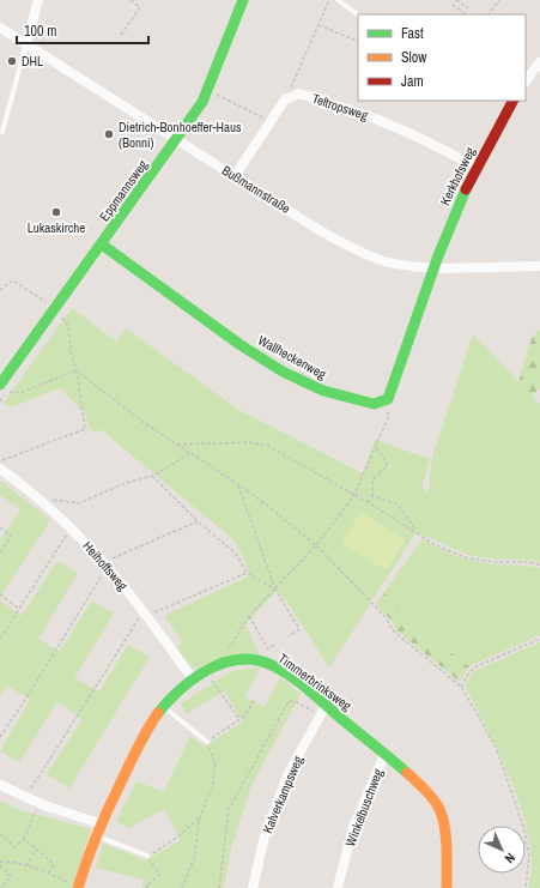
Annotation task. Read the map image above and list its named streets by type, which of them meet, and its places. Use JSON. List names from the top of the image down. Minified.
{"streets":{"street":["Teltropsweg","Kerkhofsweg","Bußmannstraße","Eppmannsweg","Wallheckenweg","Heihoffsweg","Timmerbrinksweg","Kalverkampsweg","Winkelbuschweg"]},"crossings":[["Teltropsweg","Kerkhofsweg"],["Kerkhofsweg","Bußmannstraße"],["Bußmannstraße","Eppmannsweg"],["Eppmannsweg","Wallheckenweg"],["Heihoffsweg","Timmerbrinksweg"],["Timmerbrinksweg","Kalverkampsweg"],["Timmerbrinksweg","Winkelbuschweg"]],"places":["DHL","Dietrich-Bonhoeffer-Haus (Bonni)","Lukaskirche"],"legend":["Fast","Slow","Jam"],"scale_bar":"100 m","north":"bottom right"}
